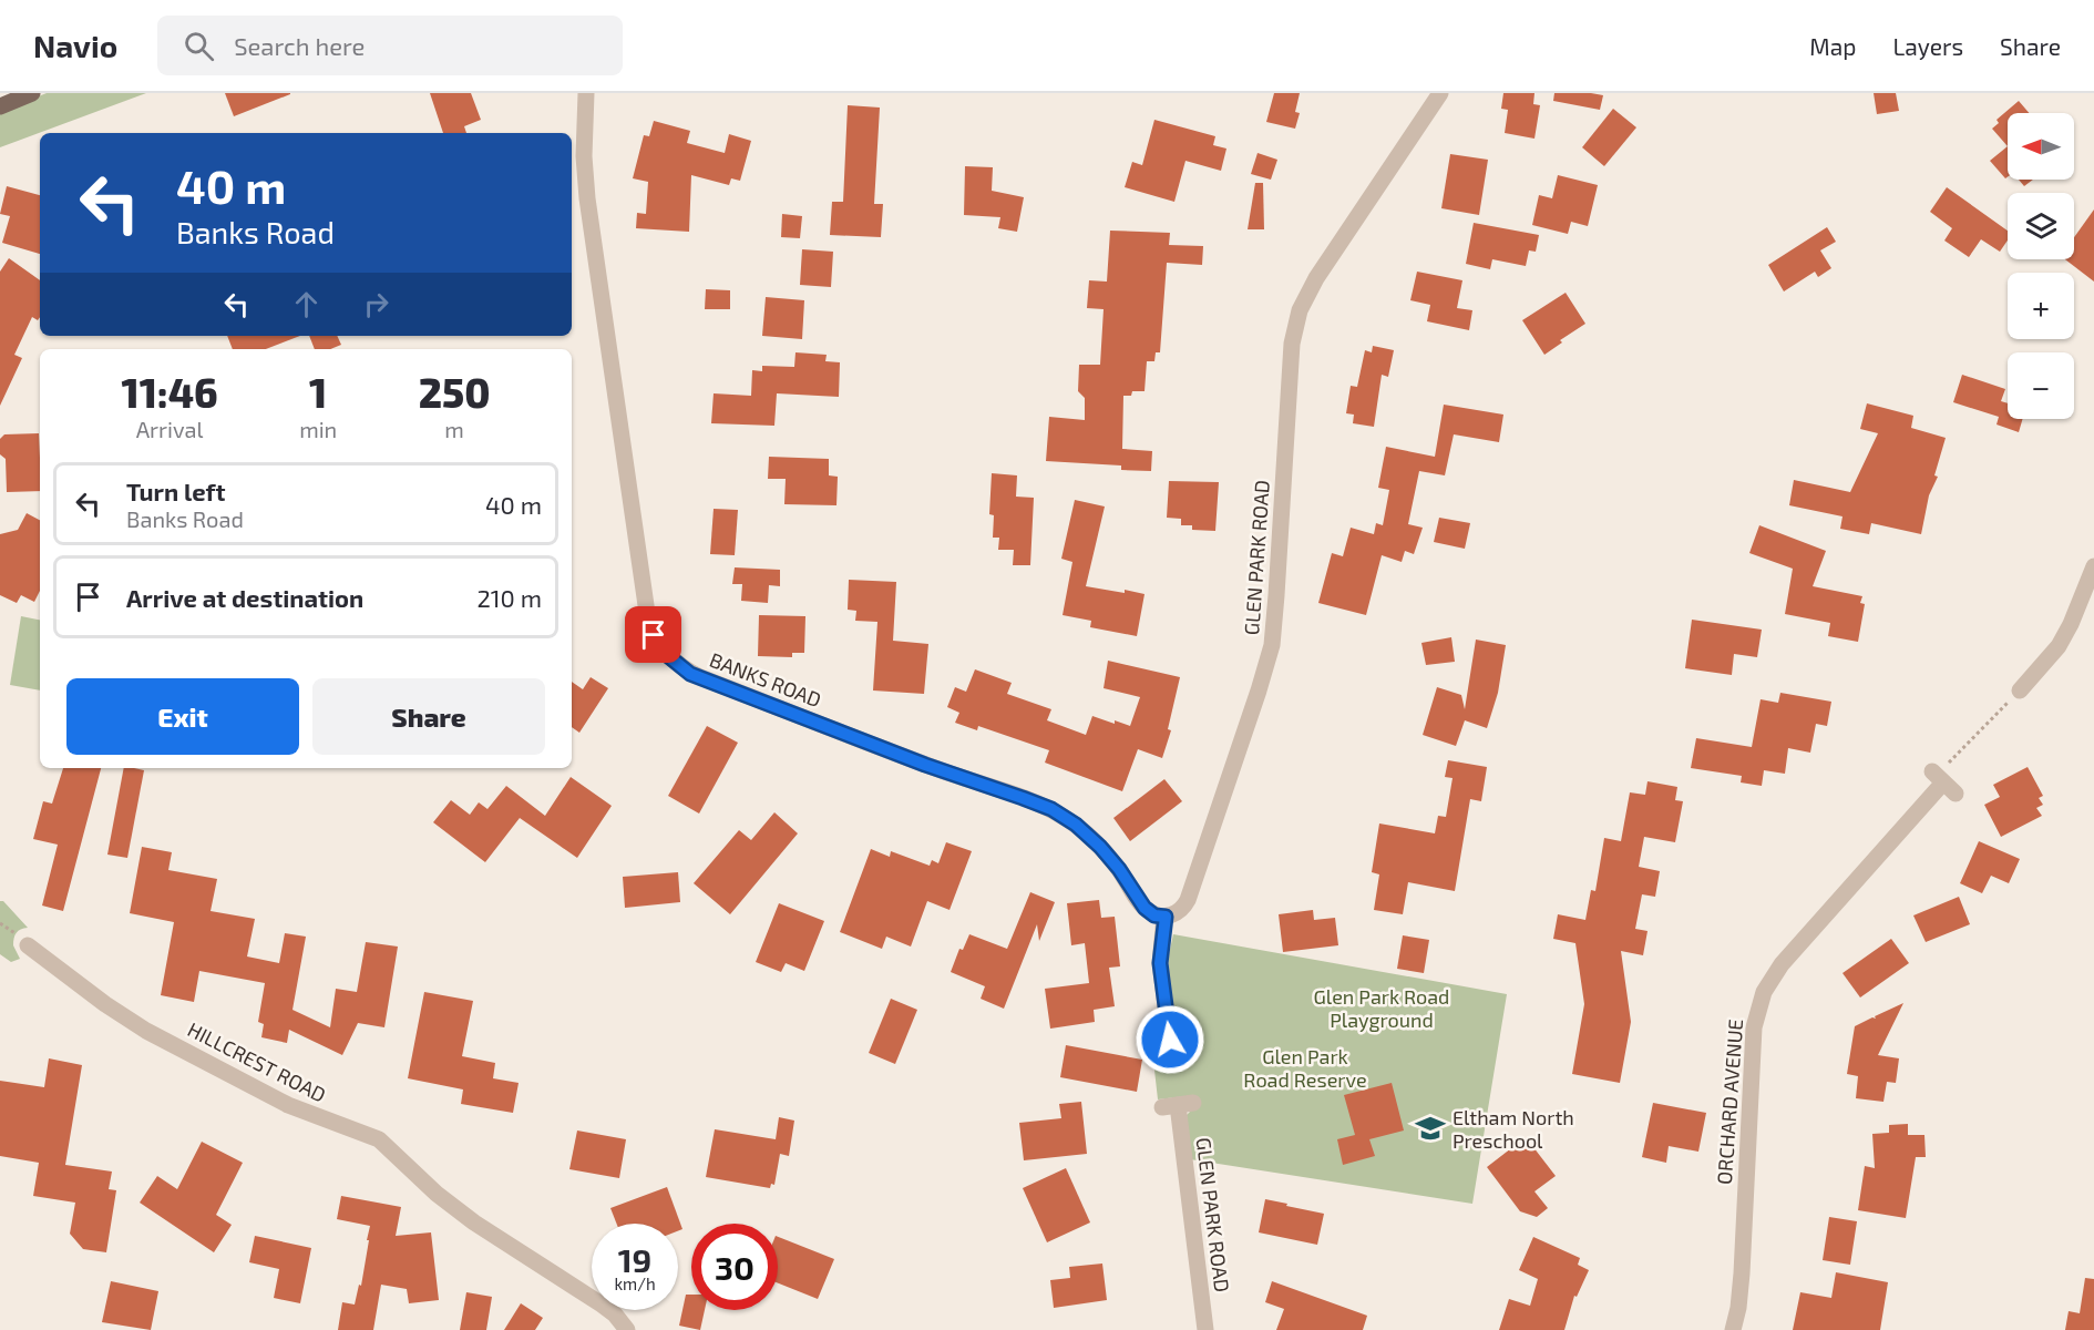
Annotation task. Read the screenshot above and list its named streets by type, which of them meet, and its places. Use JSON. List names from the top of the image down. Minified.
{"streets":{"street":["GLEN PARK ROAD","BANKS ROAD","HILLCREST ROAD","ORCHARD AVENUE"]},"crossings":[["GLEN PARK ROAD","BANKS ROAD"]],"parks":["Glen Park Road Playground","Glen Park Road Reserve"],"places":{"school or university":["Eltham North Preschool"]},"north":"left","page":{"header":"Navio","search":"Search here","nav":["Map","Layers","Share"],"map_buttons":["+","−"],"turn":["40 m","Banks Road"],"eta":["11:46","Arrival","1","min","250","m"],"list":[{"name":"Turn left","note":"Banks Road","value":"40 m"},{"name":"Arrive at destination","value":"210 m"}],"buttons":["Exit","Share"],"speed":"19 km/h","limit":"30"}}
